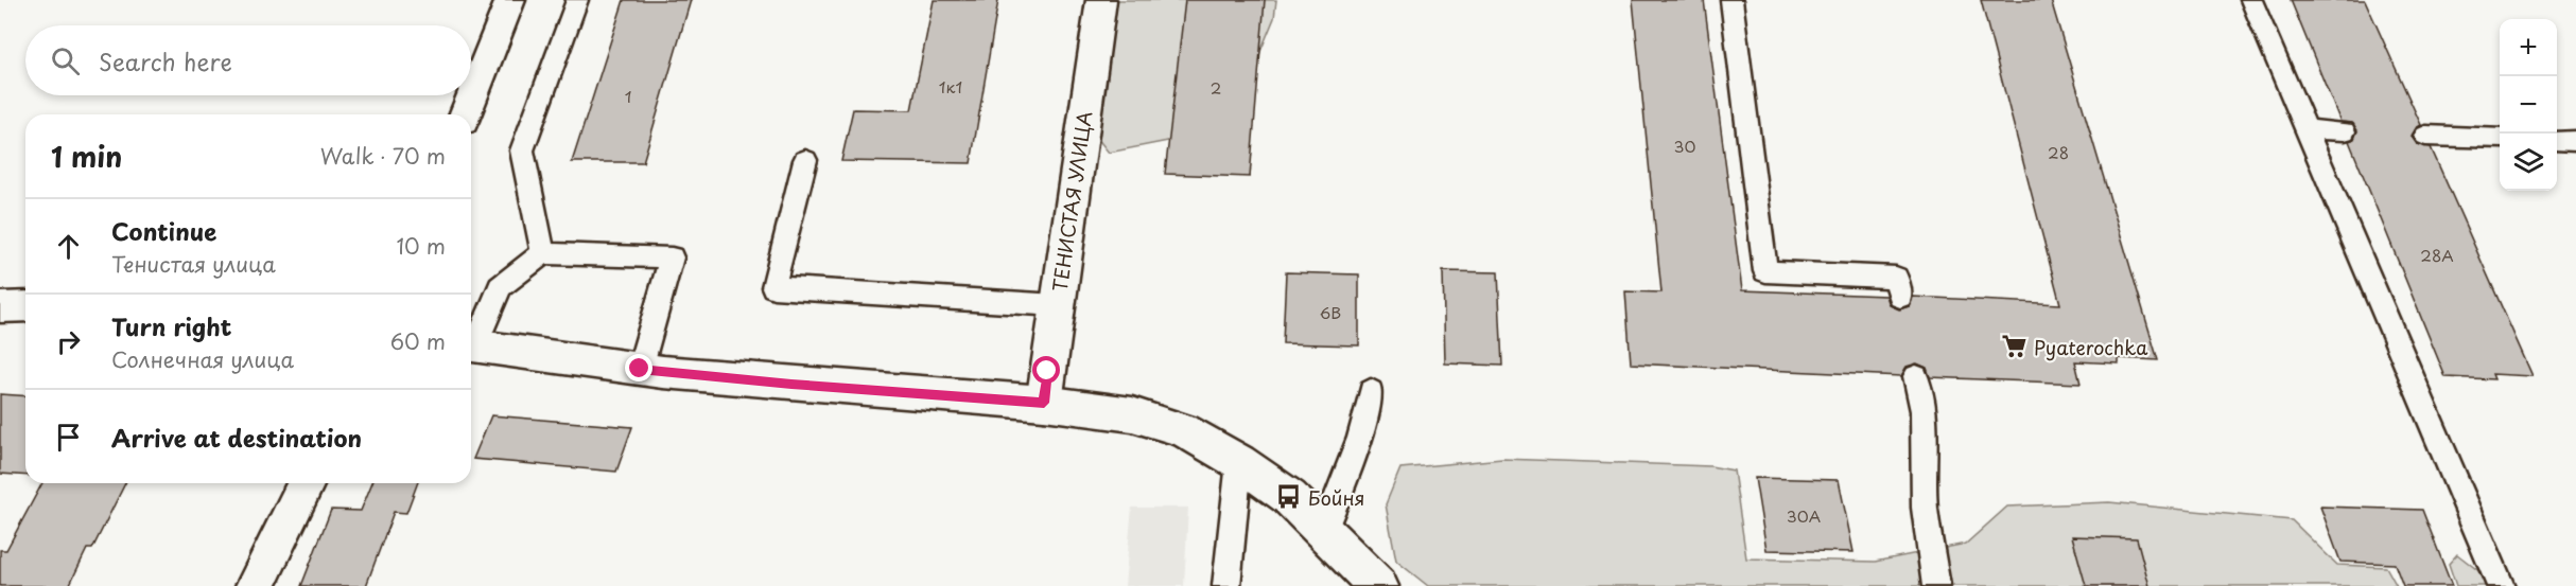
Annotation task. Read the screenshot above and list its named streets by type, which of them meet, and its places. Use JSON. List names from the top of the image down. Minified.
{"streets":{"street":["ТЕНИСТАЯ УЛИЦА"]},"places":{"supermarket":["Pyaterochka"],"bus stop":["Бойня"]},"house_numbers":["1к1","2","1","30","28","28А","6В","30А"],"page":{"map_buttons":["+","−"],"search":"Search here","heading":["1 min","Walk · 70 m"],"list":[["Continue","Тенистая улица","10 m"],["Turn right","Солнечная улица","60 m"],"Arrive at destination"]}}
